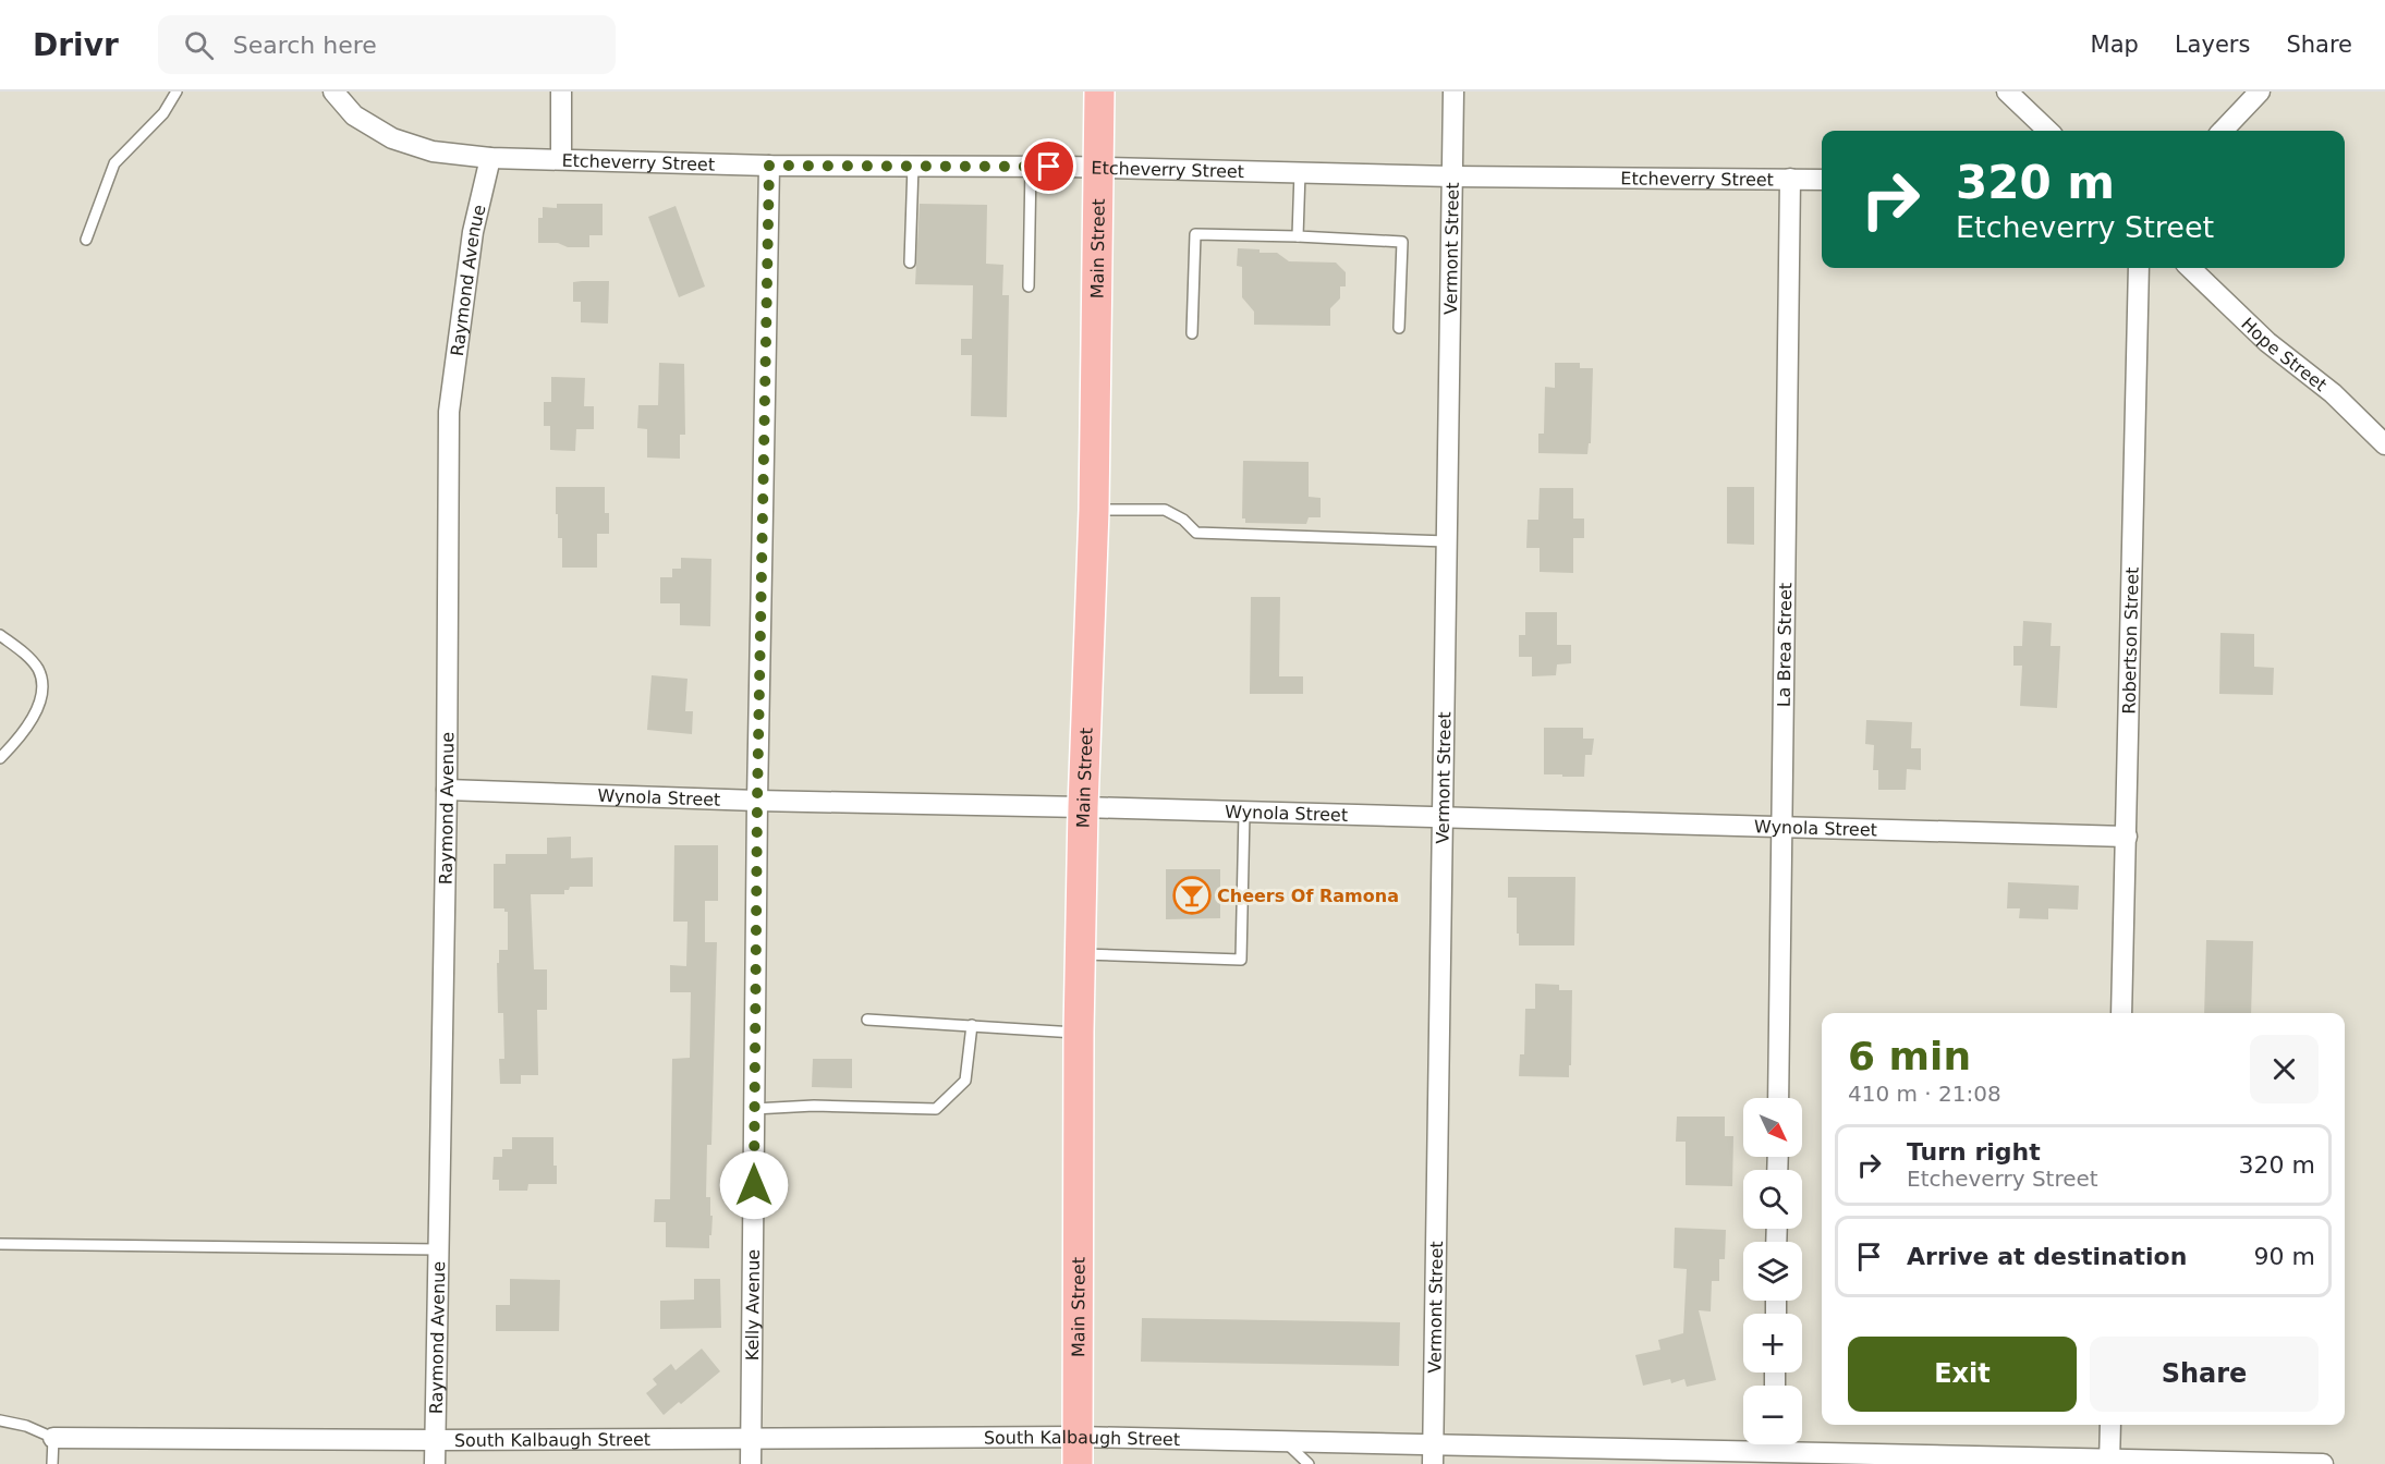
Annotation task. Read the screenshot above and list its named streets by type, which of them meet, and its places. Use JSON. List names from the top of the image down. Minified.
{"streets":{"main road":["Main Street"],"street":["Etcheverry Street","Vermont Street","Raymond Avenue","Hope Street","Robertson Street","La Brea Street","Wynola Street","Kelly Avenue","South Kalbaugh Street"]},"crossings":[["Etcheverry Street","Main Street"],["Etcheverry Street","Vermont Street"],["Etcheverry Street","Raymond Avenue"],["Etcheverry Street","La Brea Street"],["Etcheverry Street","Kelly Avenue"],["Main Street","Wynola Street"],["Main Street","South Kalbaugh Street"],["Vermont Street","Wynola Street"],["Vermont Street","South Kalbaugh Street"],["Raymond Avenue","Wynola Street"],["Raymond Avenue","South Kalbaugh Street"],["Robertson Street","Wynola Street"],["La Brea Street","Wynola Street"],["Wynola Street","Kelly Avenue"],["Kelly Avenue","South Kalbaugh Street"]],"places":{"bar":["Cheers Of Ramona"]},"north":"bottom right","page":{"header":"Drivr","search":"Search here","nav":["Map","Layers","Share"],"turn":["320 m","Etcheverry Street"],"heading":["6 min","410 m · 21:08"],"map_buttons":["+","−"],"list":[{"name":"Turn right","note":"Etcheverry Street","value":"320 m"},{"name":"Arrive at destination","value":"90 m"}],"buttons":["Exit","Share"]}}
